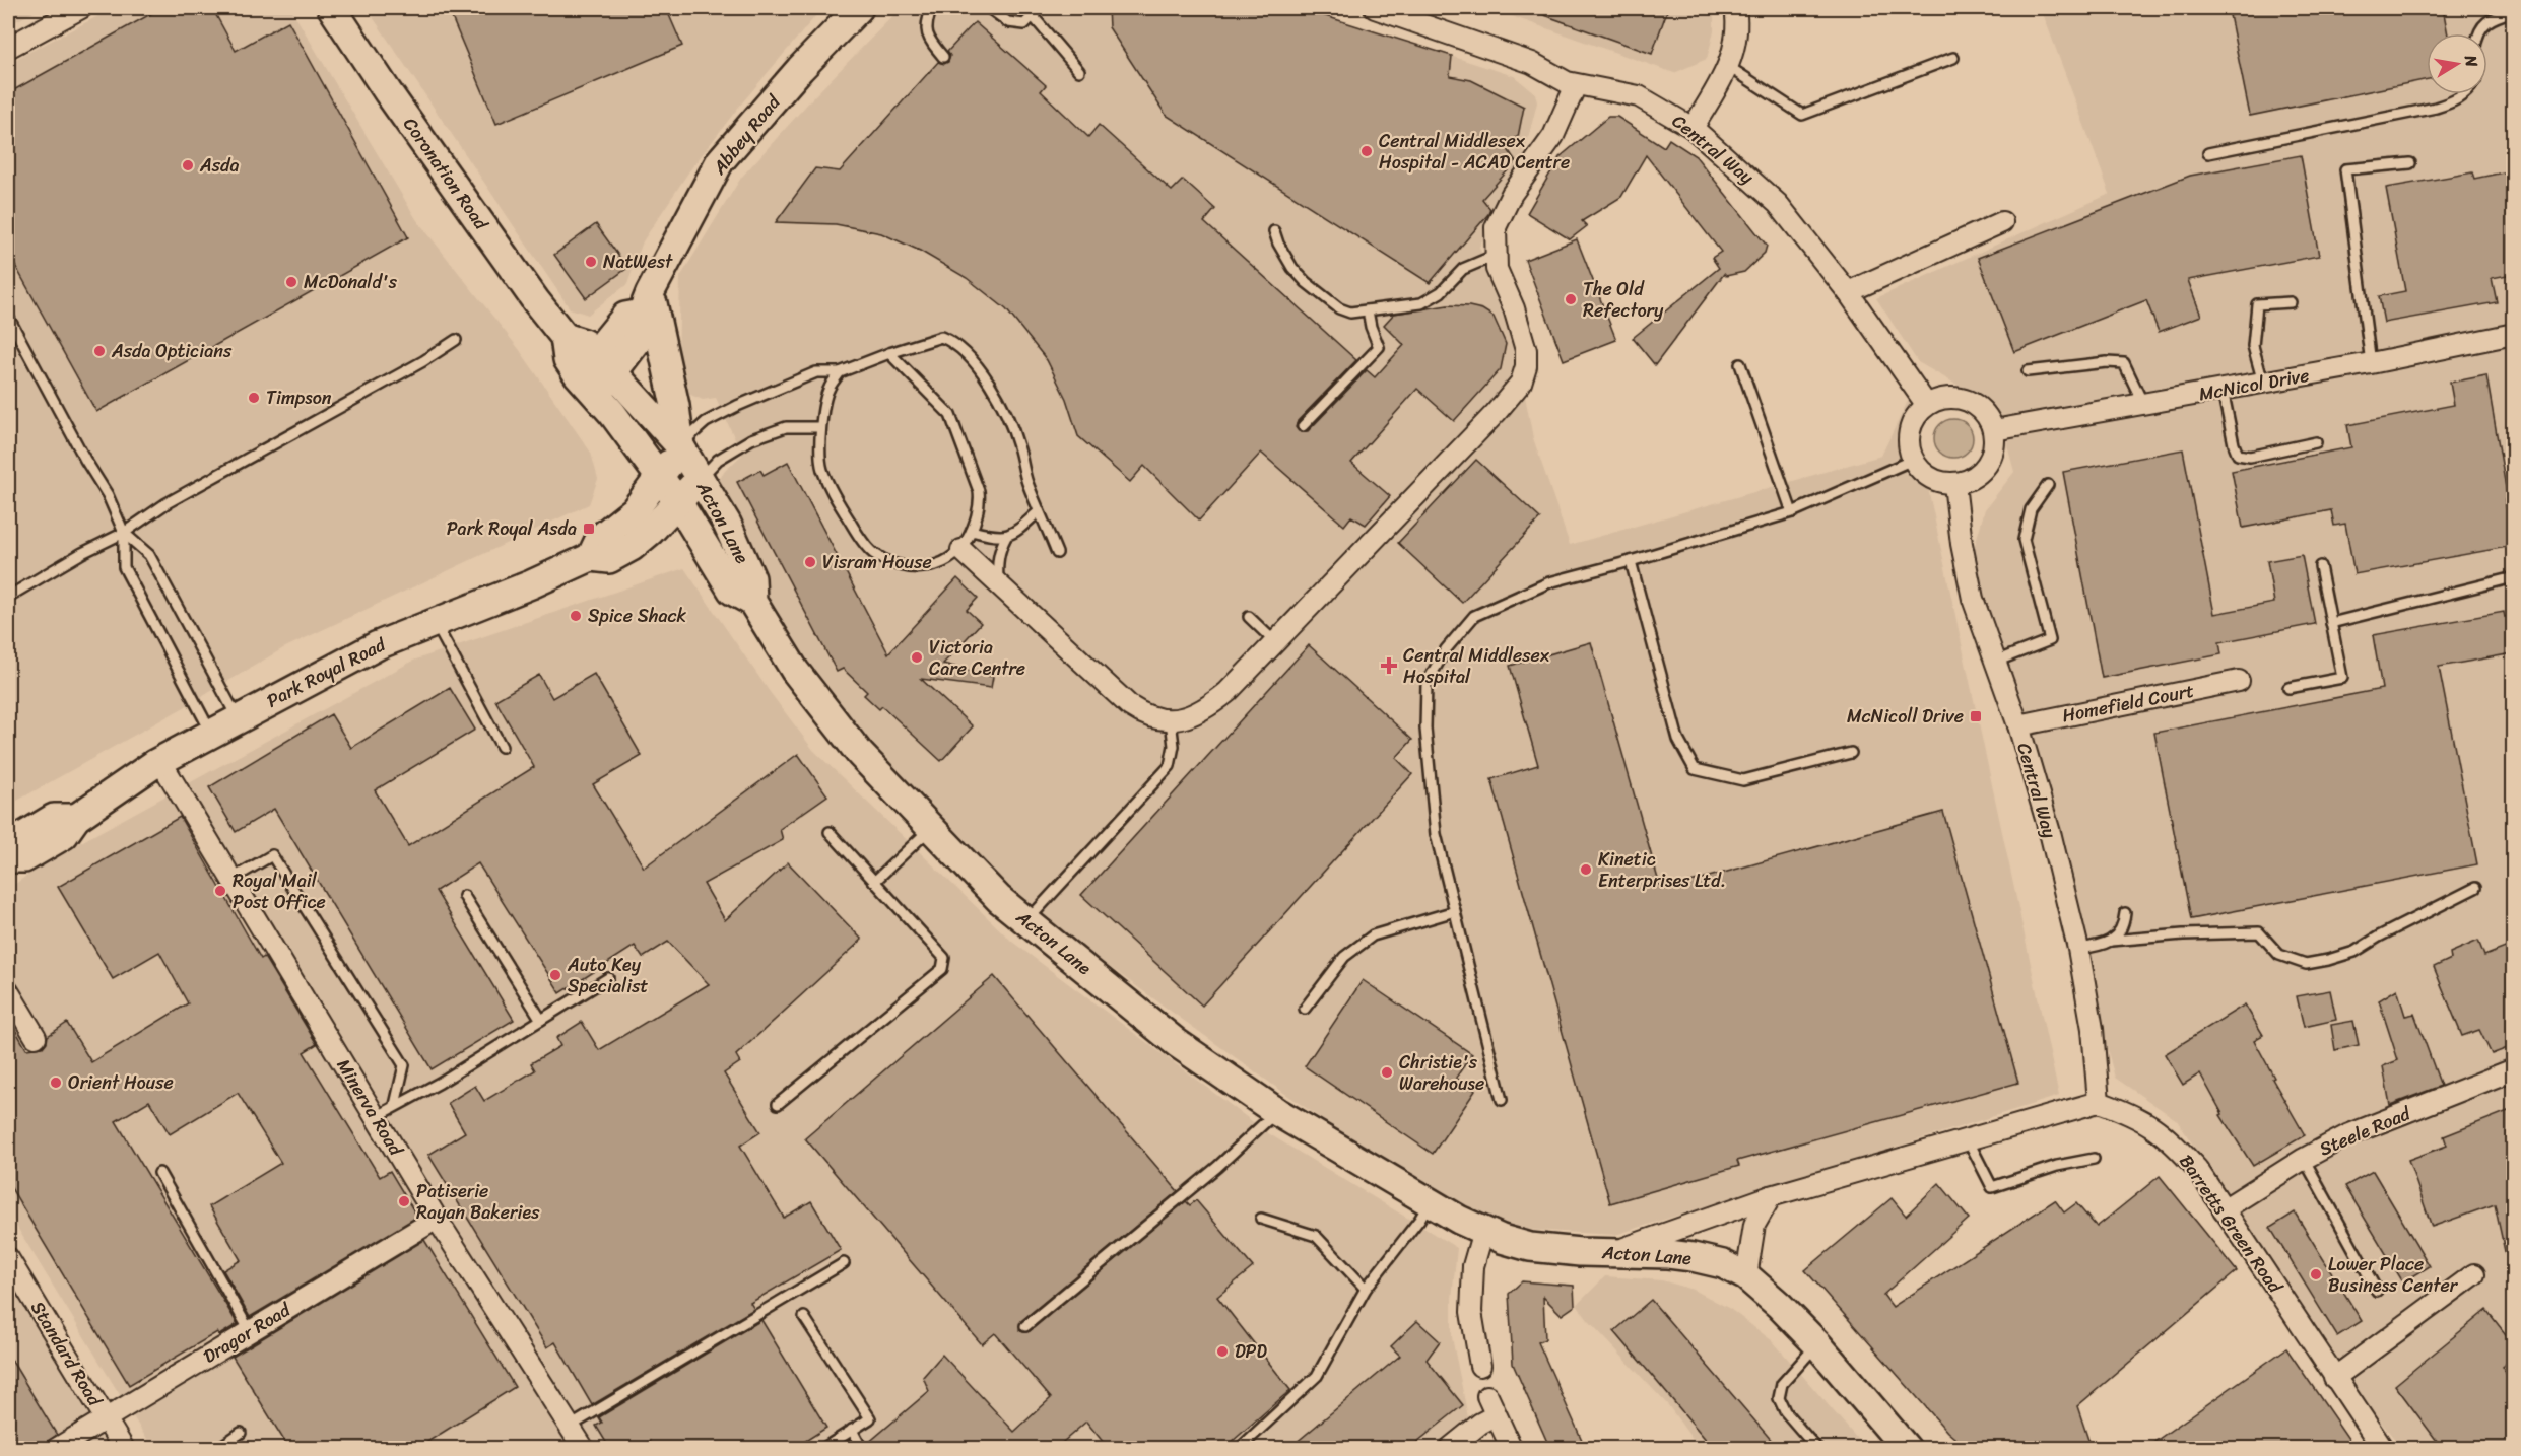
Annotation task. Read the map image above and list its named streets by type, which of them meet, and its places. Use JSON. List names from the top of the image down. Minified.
{"streets":{"main road":["Abbey Road","Coronation Road","Acton Lane","Park Royal Road"],"street":["Central Way","McNicol Drive","Homefield Court","Minerva Road","Steele Road","Barretts Green Road","Dragor Road","Standard Road"]},"crossings":[["Abbey Road","Coronation Road"],["Central Way","McNicol Drive"],["Central Way","Homefield Court"],["Central Way","Barretts Green Road"],["Coronation Road","Acton Lane"],["Acton Lane","Park Royal Road"],["Park Royal Road","Minerva Road"],["Minerva Road","Dragor Road"],["Steele Road","Barretts Green Road"],["Dragor Road","Standard Road"]],"places":{"other":["Central Middlesex Hospital - ACAD Centre","Asda","NatWest","McDonald's","The Old Refectory","Asda Opticians","Timpson","Visram House","Spice Shack","Victoria Care Centre","Kinetic Enterprises Ltd.","Royal Mail Post Office","Auto Key Specialist","Christie's Warehouse","Orient House","Patiserie Rayan Bakeries","Lower Place Business Center","DPD"],"transit":["Park Royal Asda","McNicoll Drive"],"health":["Central Middlesex Hospital"]},"north":"right"}
